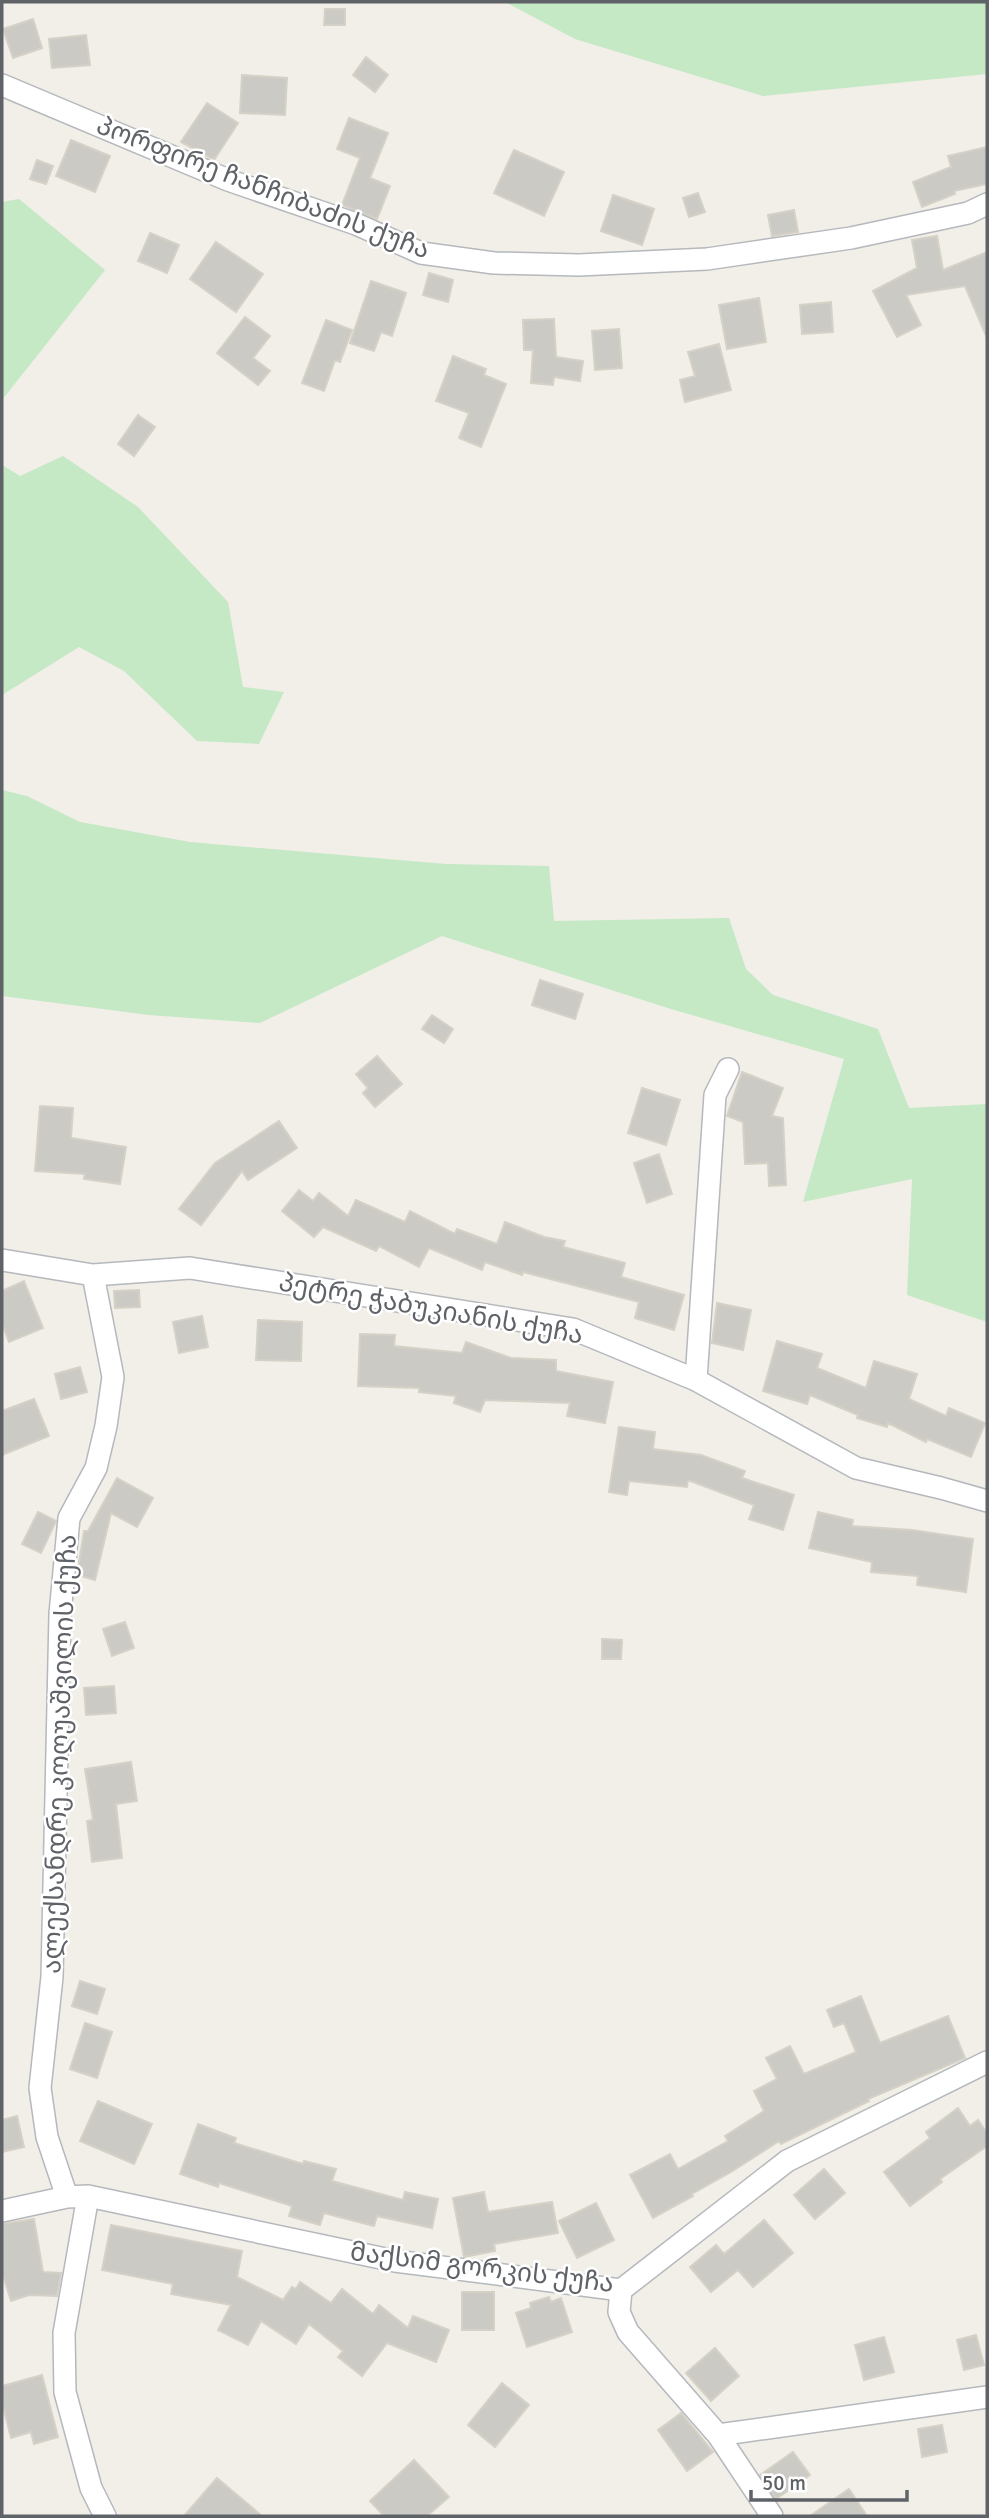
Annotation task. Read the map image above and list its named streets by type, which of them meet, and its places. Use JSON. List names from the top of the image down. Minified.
{"streets":{"street":["პორფირე ჩანჩიბაძის ქუჩა","პეტრე ჭაბუკიანის ქუჩა","ალექსანდრე კოღუაშვილის ქუჩა","მაქსიმ გორკის ქუჩა"]},"crossings":[["პეტრე ჭაბუკიანის ქუჩა","ალექსანდრე კოღუაშვილის ქუჩა"],["ალექსანდრე კოღუაშვილის ქუჩა","მაქსიმ გორკის ქუჩა"]],"scale_bar":"50 m"}
